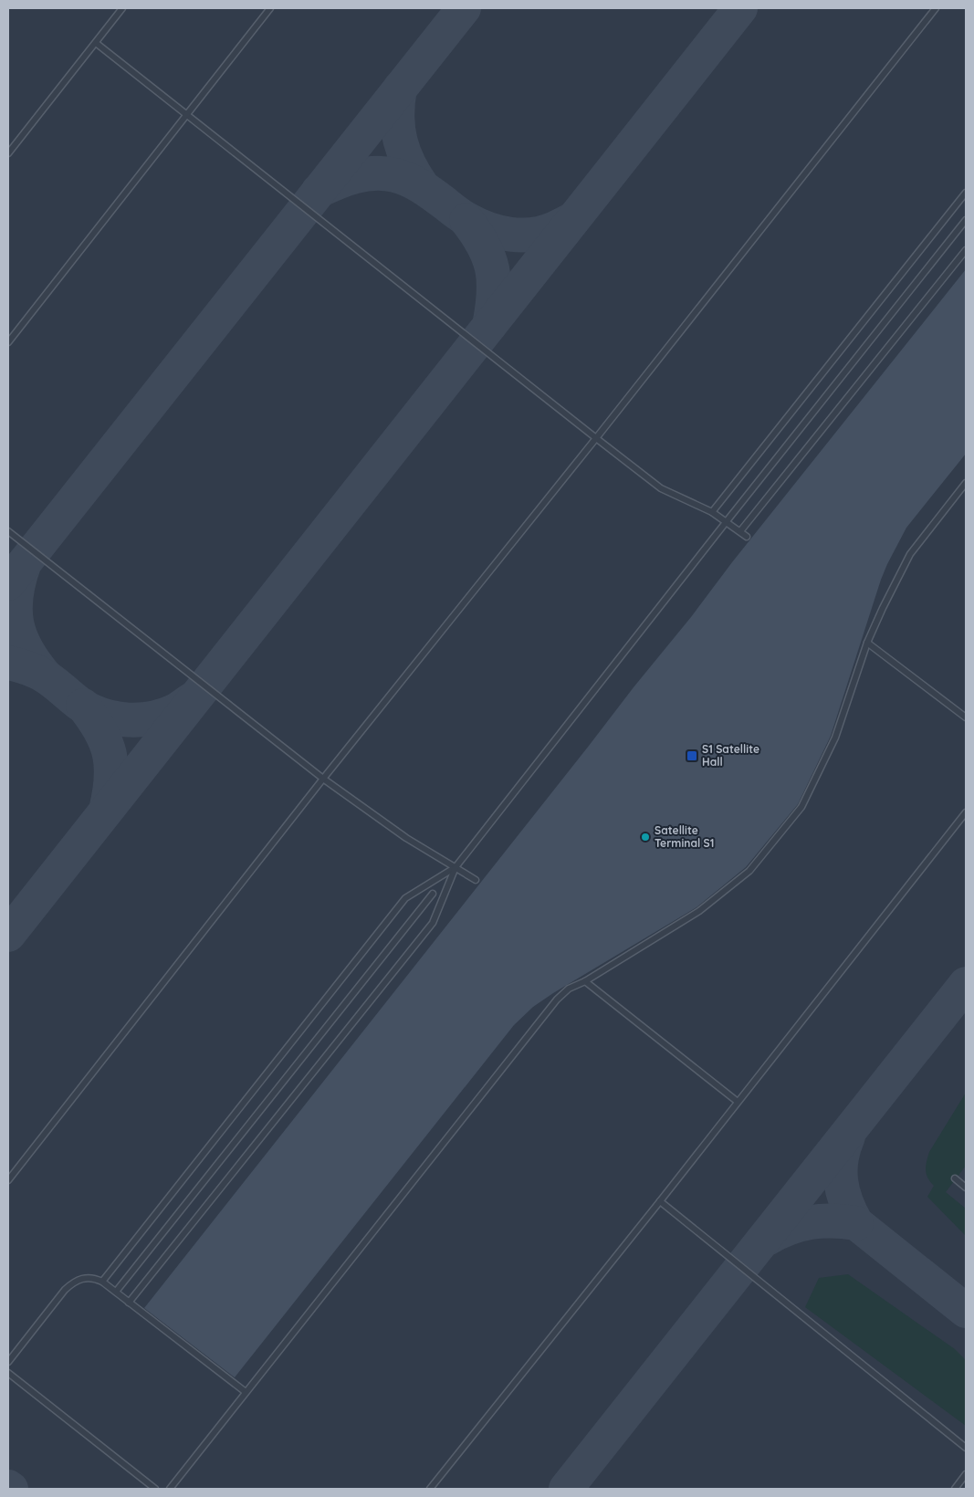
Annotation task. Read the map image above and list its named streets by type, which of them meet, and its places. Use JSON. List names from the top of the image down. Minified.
{"places":{"transit":["S1 Satellite Hall"],"other":["Satellite Terminal S1"]}}
